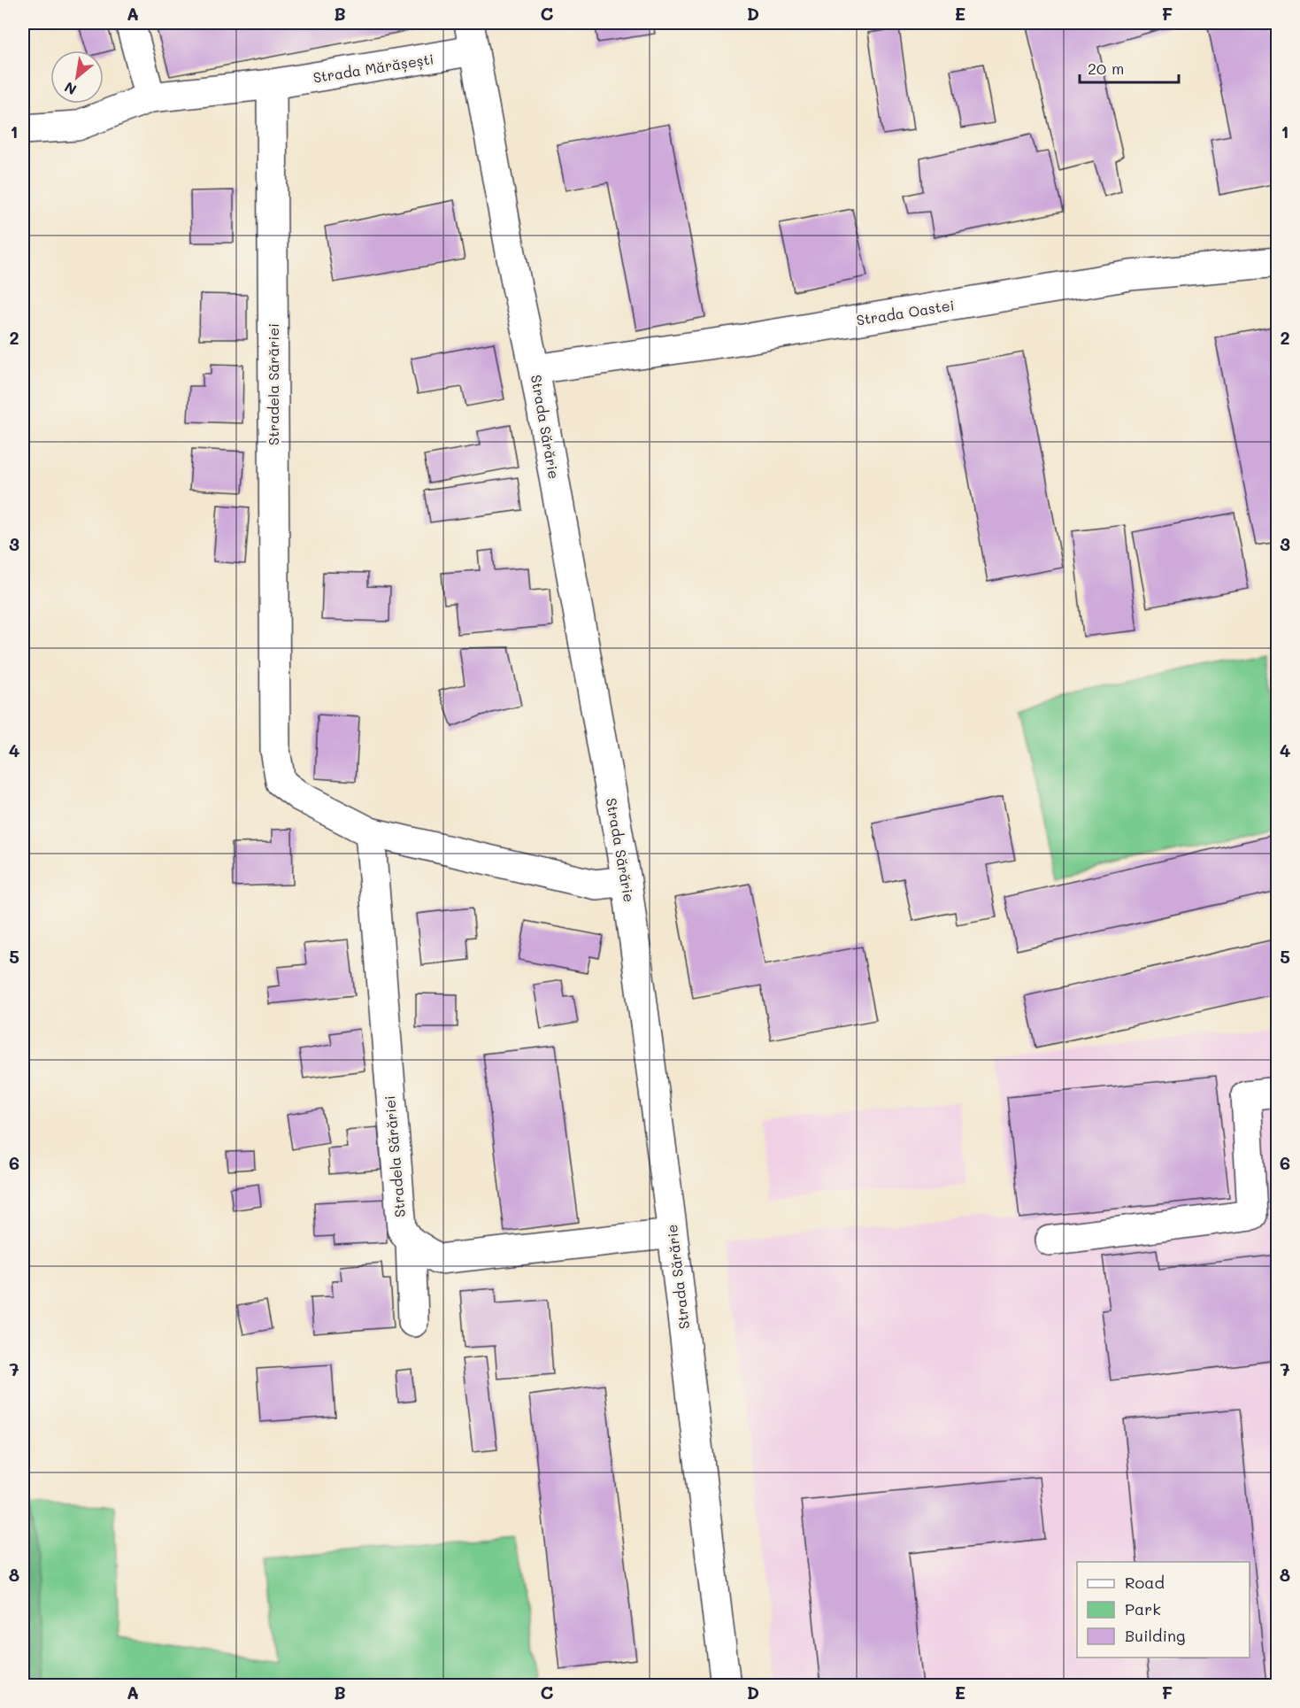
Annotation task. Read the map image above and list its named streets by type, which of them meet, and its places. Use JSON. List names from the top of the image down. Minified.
{"streets":{"street":["Strada Mărășești","Strada Oastei","Stradela Sărăriei","Strada Sărărie"]},"crossings":[["Strada Mărășești","Stradela Sărăriei"],["Strada Mărășești","Strada Sărărie"],["Strada Oastei","Strada Sărărie"],["Stradela Sărăriei","Strada Sărărie"]],"legend":["Road","Park","Building"],"scale_bar":"20 m","north":"bottom left","grid":{"columns":["A","B","C","D","E","F"],"rows":["1","2","3","4","5","6","7","8"]}}
